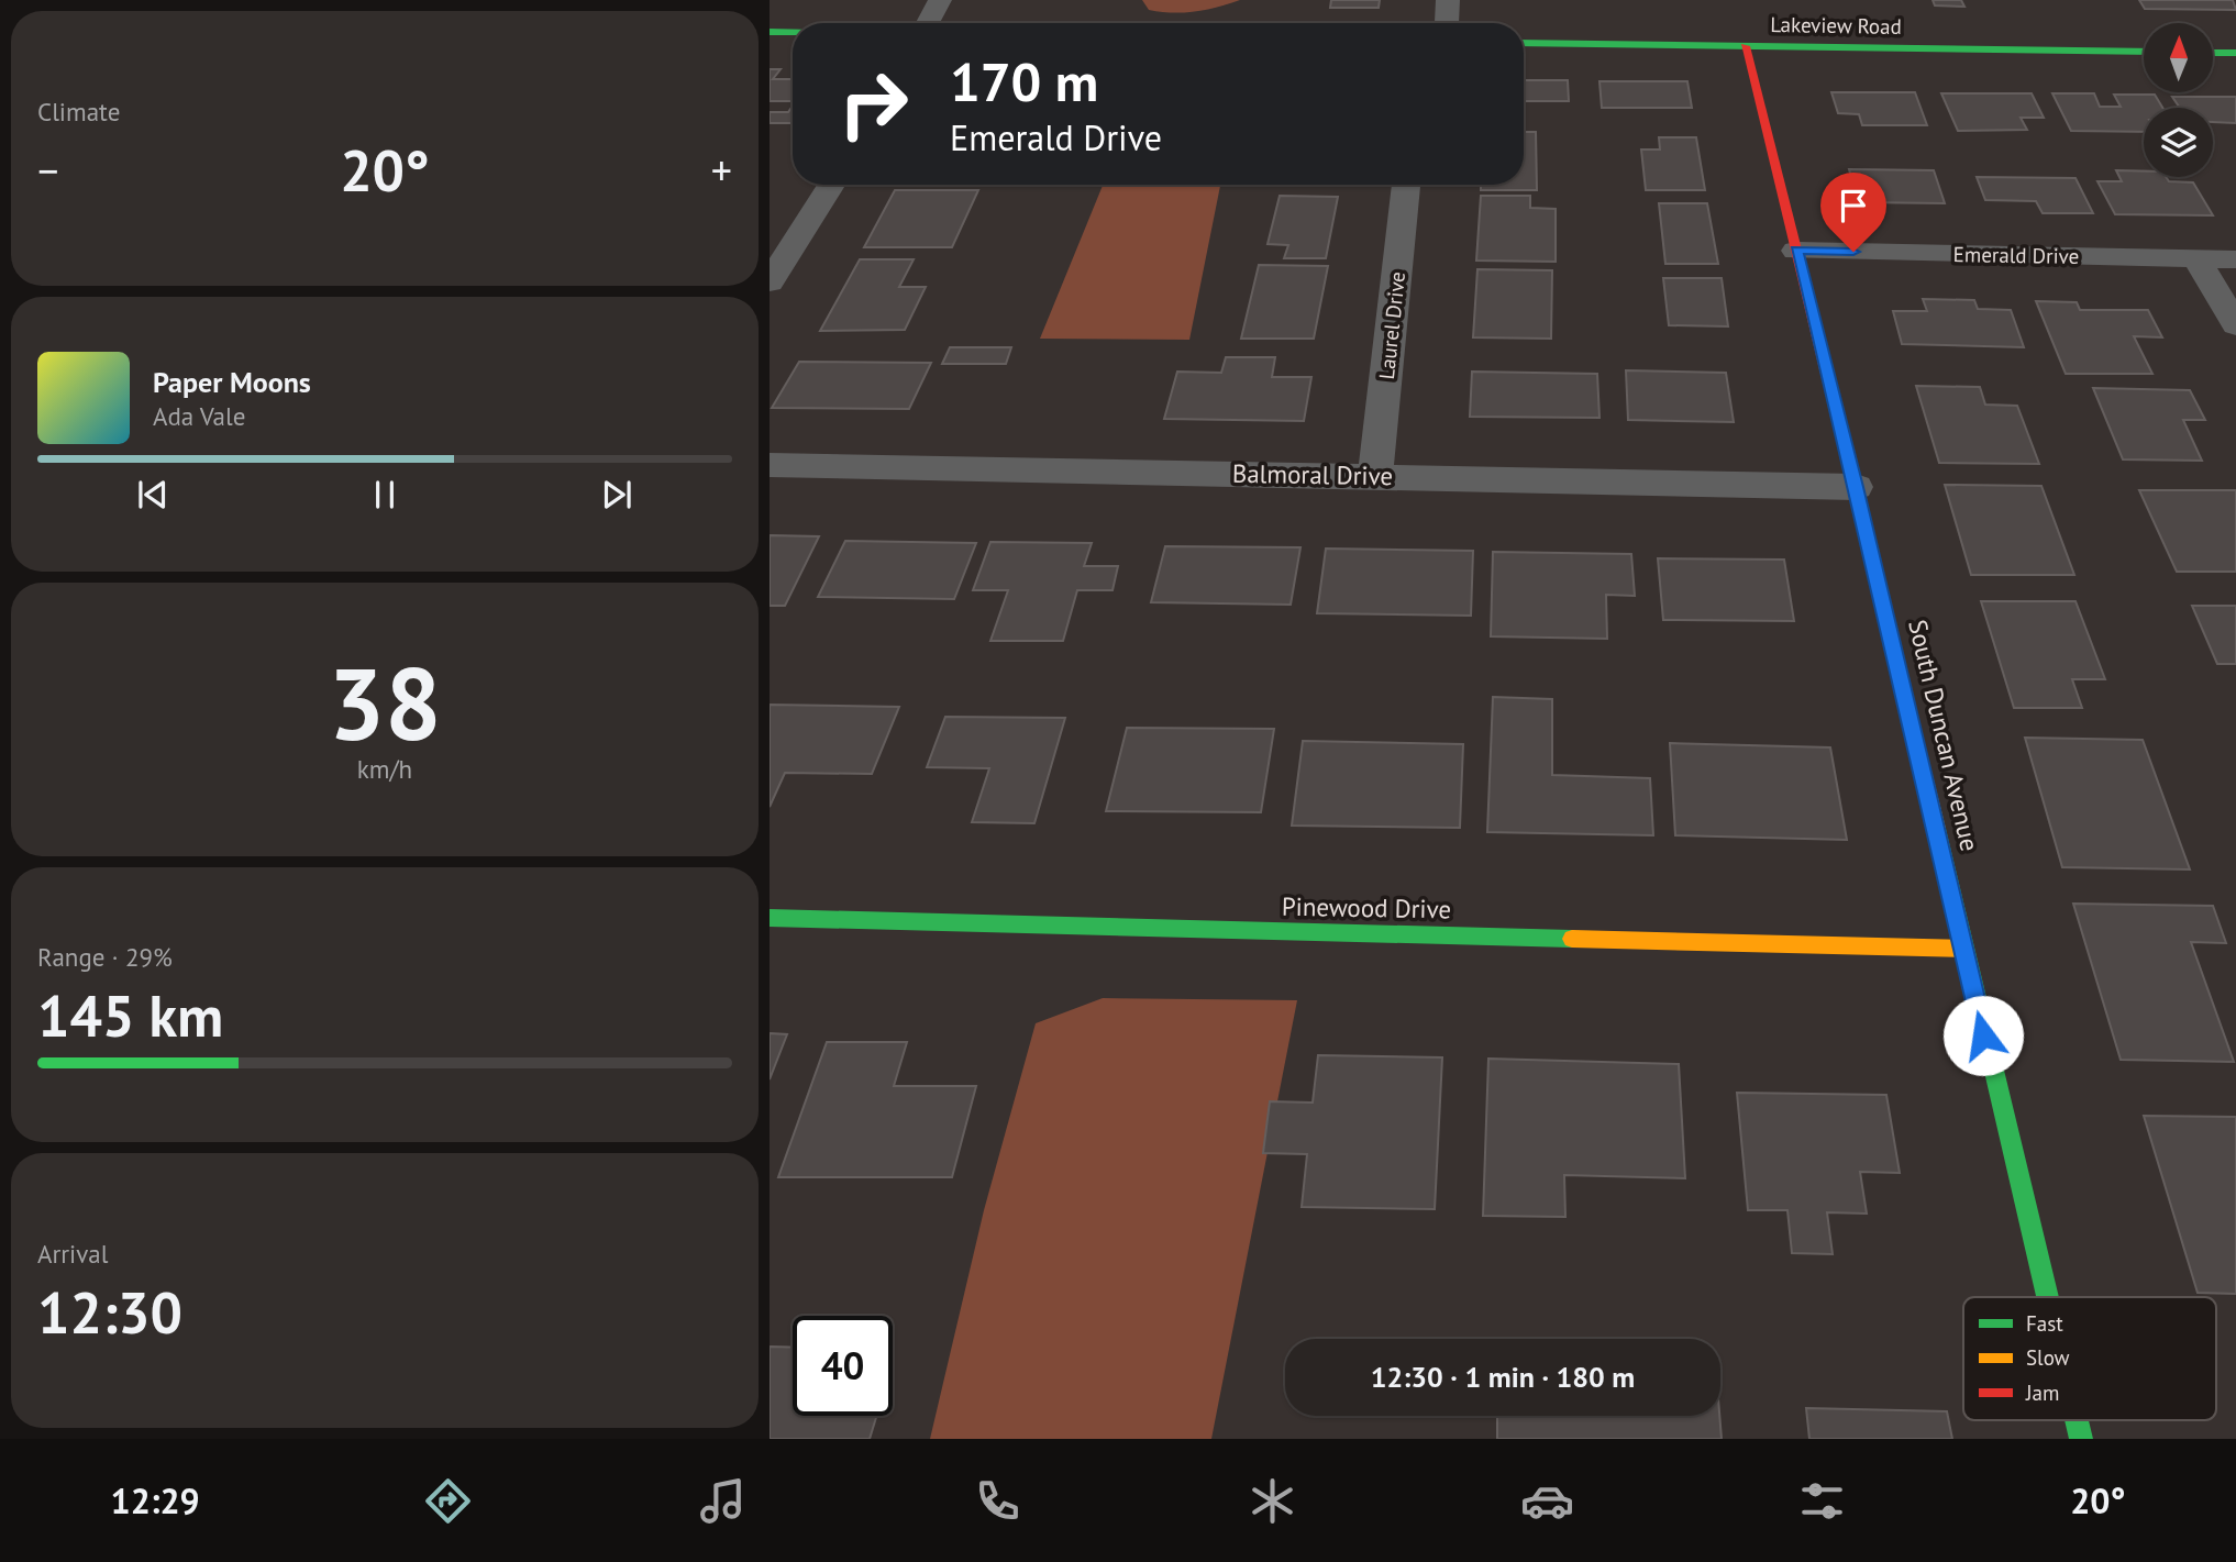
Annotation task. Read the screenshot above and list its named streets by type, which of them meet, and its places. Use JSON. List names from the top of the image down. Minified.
{"streets":{"street":["Lakeview Road","Emerald Drive","Laurel Drive","Balmoral Drive","South Duncan Avenue","Pinewood Drive"]},"crossings":[["Lakeview Road","South Duncan Avenue"],["Emerald Drive","South Duncan Avenue"],["Laurel Drive","Balmoral Drive"],["Balmoral Drive","South Duncan Avenue"],["South Duncan Avenue","Pinewood Drive"]],"legend":["Fast","Slow","Jam"],"north":"top","page":{"tile":["Climate",["38","km/h"],["Range · 29%","145 km"],["Arrival","12:30"]],"turn":["170 m","Emerald Drive"],"heat":["−","20°","+"],"song":["Paper Moons","Ada Vale"],"limit":"40","trip":"12:30 · 1 min · 180 m","tabs":["12:29","20°"]}}
